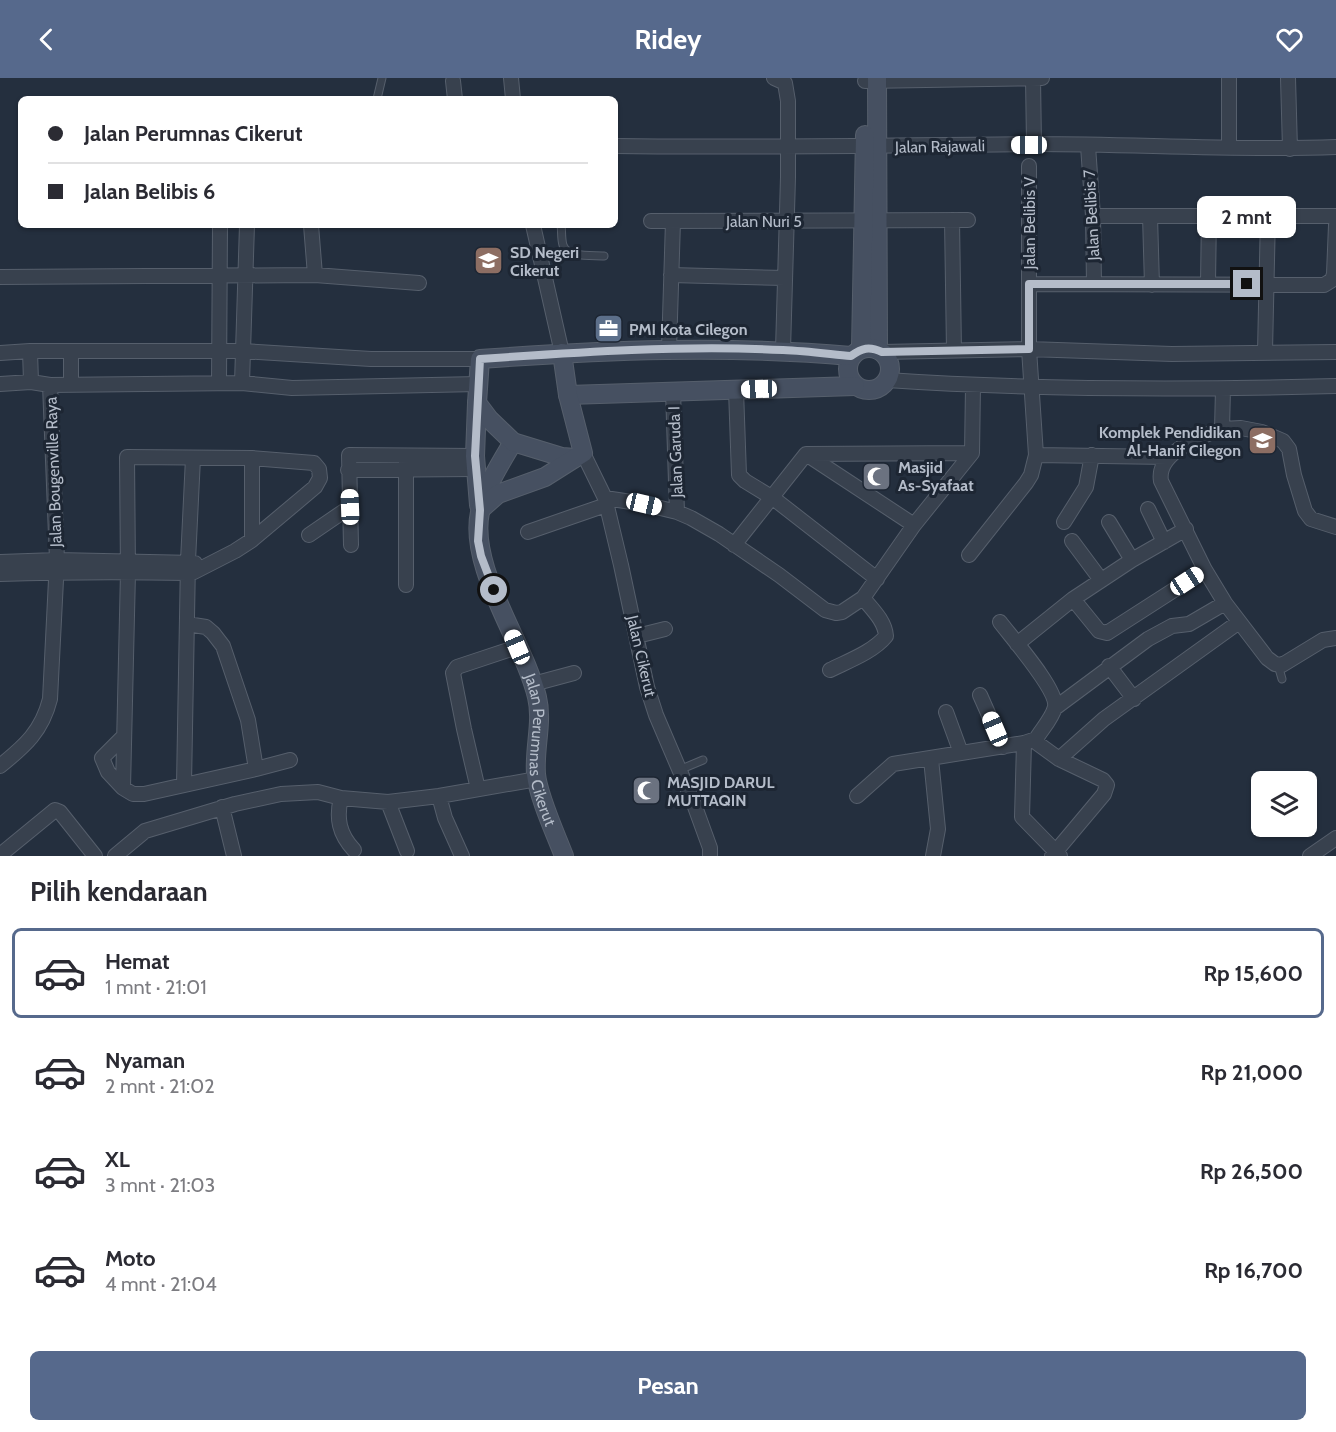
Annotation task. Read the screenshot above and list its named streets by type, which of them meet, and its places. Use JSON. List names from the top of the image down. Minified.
{"streets":{"street":["Jalan Rajawali","Jalan Belibis 7","Jalan Nuri 5","Jalan Belibis V","Jalan Garuda I","Jalan Bougenville Raya","Jalan Cikerut","Jalan Perumnas Cikerut"]},"crossings":[["Jalan Rajawali","Jalan Belibis 7"]],"places":{"school or university":["SD Negeri Cikerut","Komplek Pendidikan Al-Hanif Cilegon"],"office":["PMI Kota Cilegon"],"mosque":["Masjid As-Syafaat","MASJID DARUL MUTTAQIN"]},"page":{"header":"Ridey","banner":["Jalan Perumnas Cikerut","Jalan Belibis 6"],"bubble":"2 mnt","heading":"Pilih kendaraan","list":[{"name":"Hemat","note":"1 mnt · 21:01","value":"Rp 15,600"},{"name":"Nyaman","note":"2 mnt · 21:02","value":"Rp 21,000"},{"name":"XL","note":"3 mnt · 21:03","value":"Rp 26,500"},{"name":"Moto","note":"4 mnt · 21:04","value":"Rp 16,700"}],"buttons":"Pesan"}}
